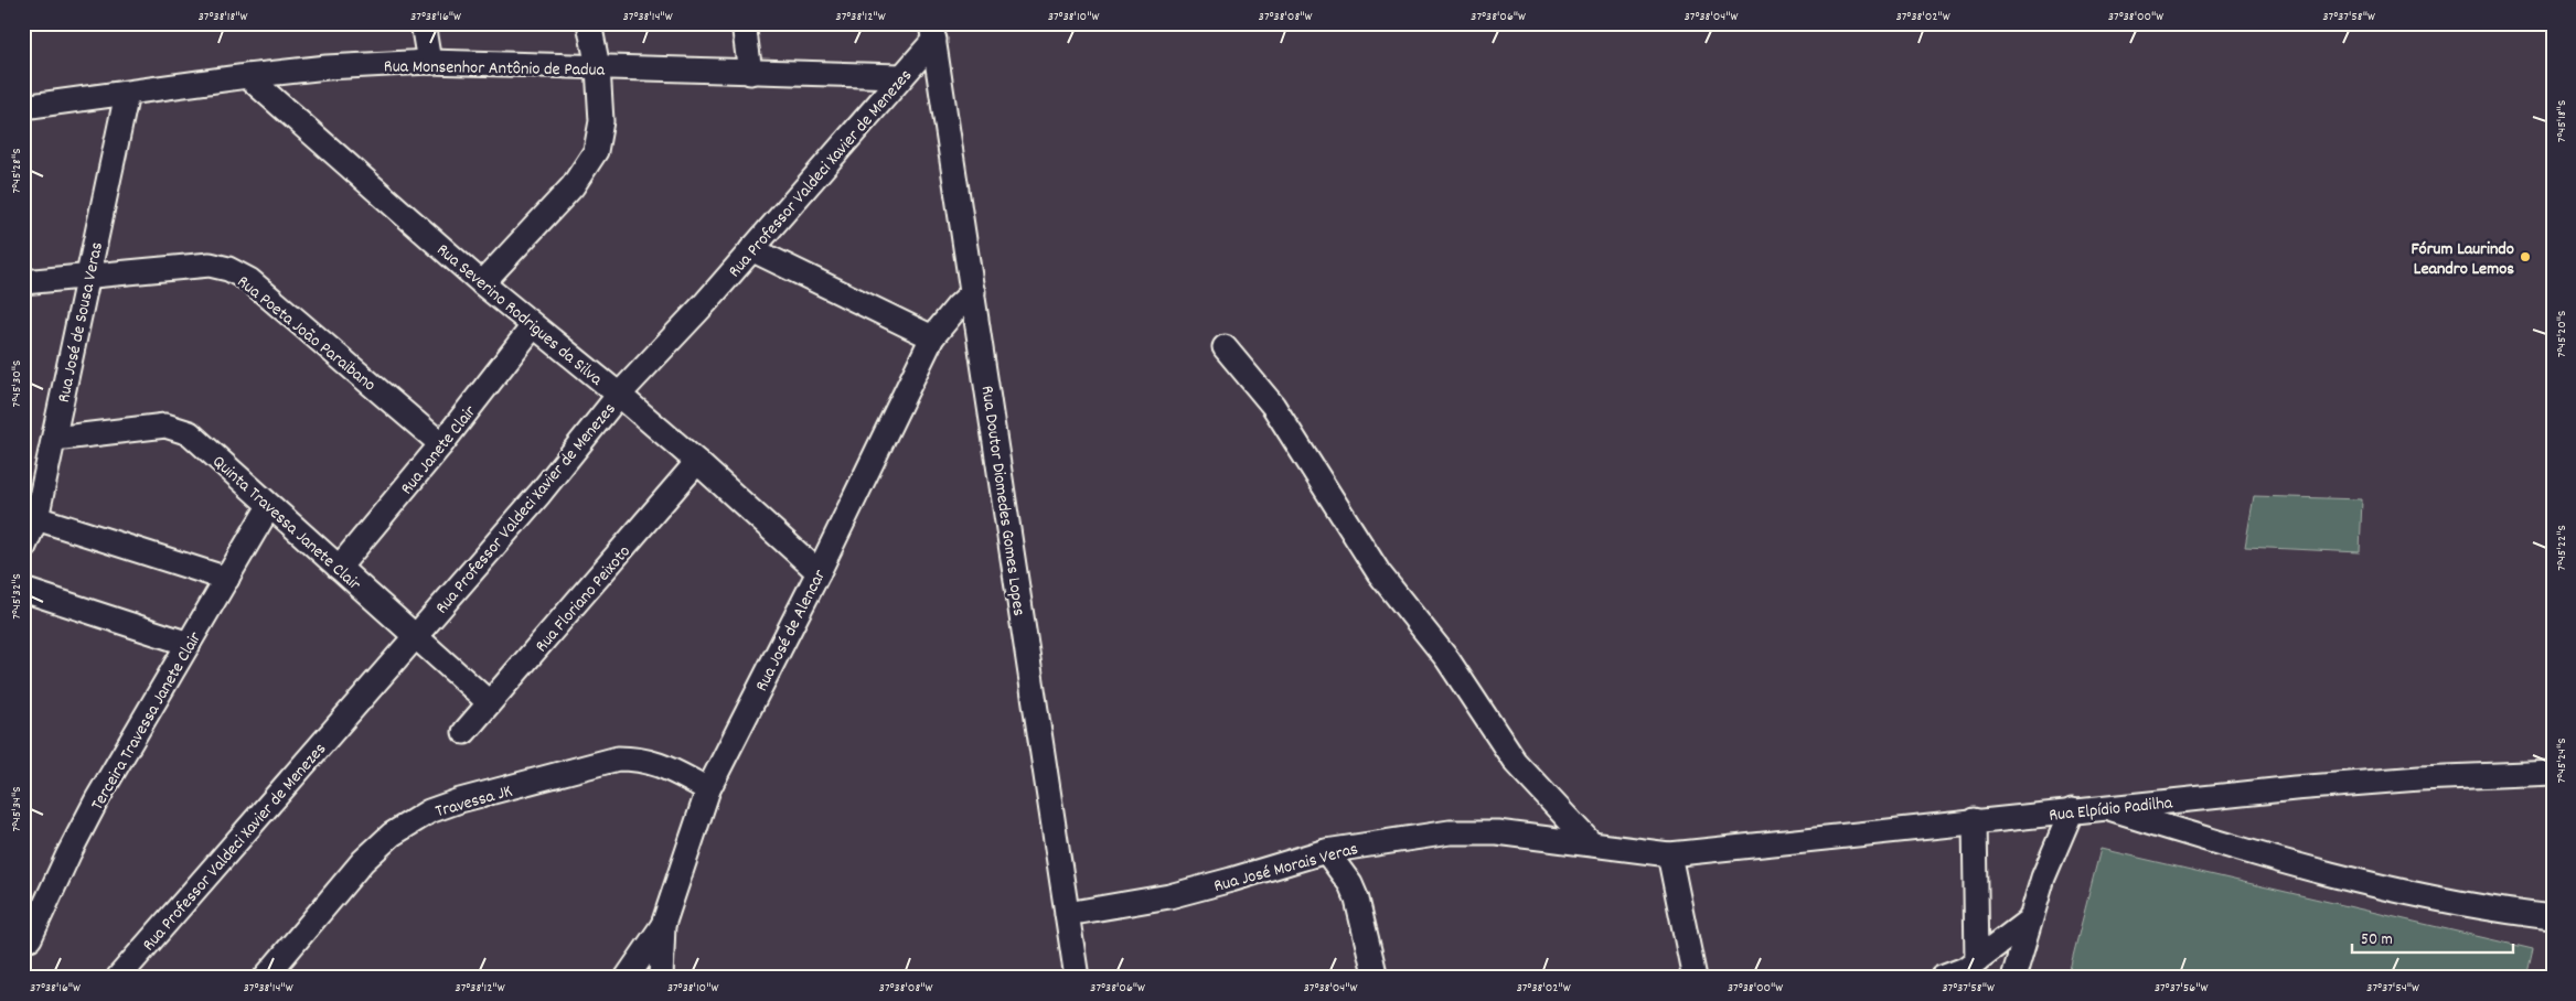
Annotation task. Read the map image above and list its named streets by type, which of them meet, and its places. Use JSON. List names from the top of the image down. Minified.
{"streets":{"street":["Rua Monsenhor Antônio de Padua","Rua Professor Valdeci Xavier de Menezes","Rua Severino Rodrigues da Silva","Rua José de Sousa Veras","Rua Poeta João Paraibano","Rua Janete Clair","Rua Doutor Diomedes Gomes Lopes","Quinta Travessa Janete Clair","Rua Floriano Peixoto","Rua José de Alencar","Terceira Travessa Janete Clair","Travessa JK","Rua Elpídio Padilha","Rua José Morais Veras"]},"crossings":[["Rua Monsenhor Antônio de Padua","Rua Professor Valdeci Xavier de Menezes"],["Rua Monsenhor Antônio de Padua","Rua Severino Rodrigues da Silva"],["Rua Monsenhor Antônio de Padua","Rua José de Sousa Veras"],["Rua Professor Valdeci Xavier de Menezes","Rua Severino Rodrigues da Silva"],["Rua Professor Valdeci Xavier de Menezes","Rua Doutor Diomedes Gomes Lopes"],["Rua Professor Valdeci Xavier de Menezes","Quinta Travessa Janete Clair"],["Rua Severino Rodrigues da Silva","Rua Janete Clair"],["Rua Severino Rodrigues da Silva","Rua Floriano Peixoto"],["Rua Severino Rodrigues da Silva","Rua José de Alencar"],["Rua José de Sousa Veras","Rua Poeta João Paraibano"],["Rua José de Sousa Veras","Quinta Travessa Janete Clair"],["Rua Poeta João Paraibano","Rua Janete Clair"],["Rua Janete Clair","Quinta Travessa Janete Clair"],["Rua Doutor Diomedes Gomes Lopes","Rua José de Alencar"],["Rua Doutor Diomedes Gomes Lopes","Rua José Morais Veras"],["Quinta Travessa Janete Clair","Rua Floriano Peixoto"],["Quinta Travessa Janete Clair","Terceira Travessa Janete Clair"],["Rua José de Alencar","Travessa JK"],["Rua Elpídio Padilha","Rua José Morais Veras"]],"places":["Fórum Laurindo Leandro Lemos"],"scale_bar":"50 m","coordinates":["37°38'18\"W","37°38'16\"W","37°38'14\"W","37°38'12\"W","37°38'10\"W","37°38'08\"W","37°38'06\"W","37°38'04\"W","37°38'02\"W","37°38'00\"W","37°37'58\"W","7°45'18\"S","7°45'28\"S","7°45'20\"S","7°45'30\"S","7°45'22\"S","7°45'32\"S","7°45'24\"S","7°45'34\"S","37°37'56\"W","37°37'54\"W"]}
